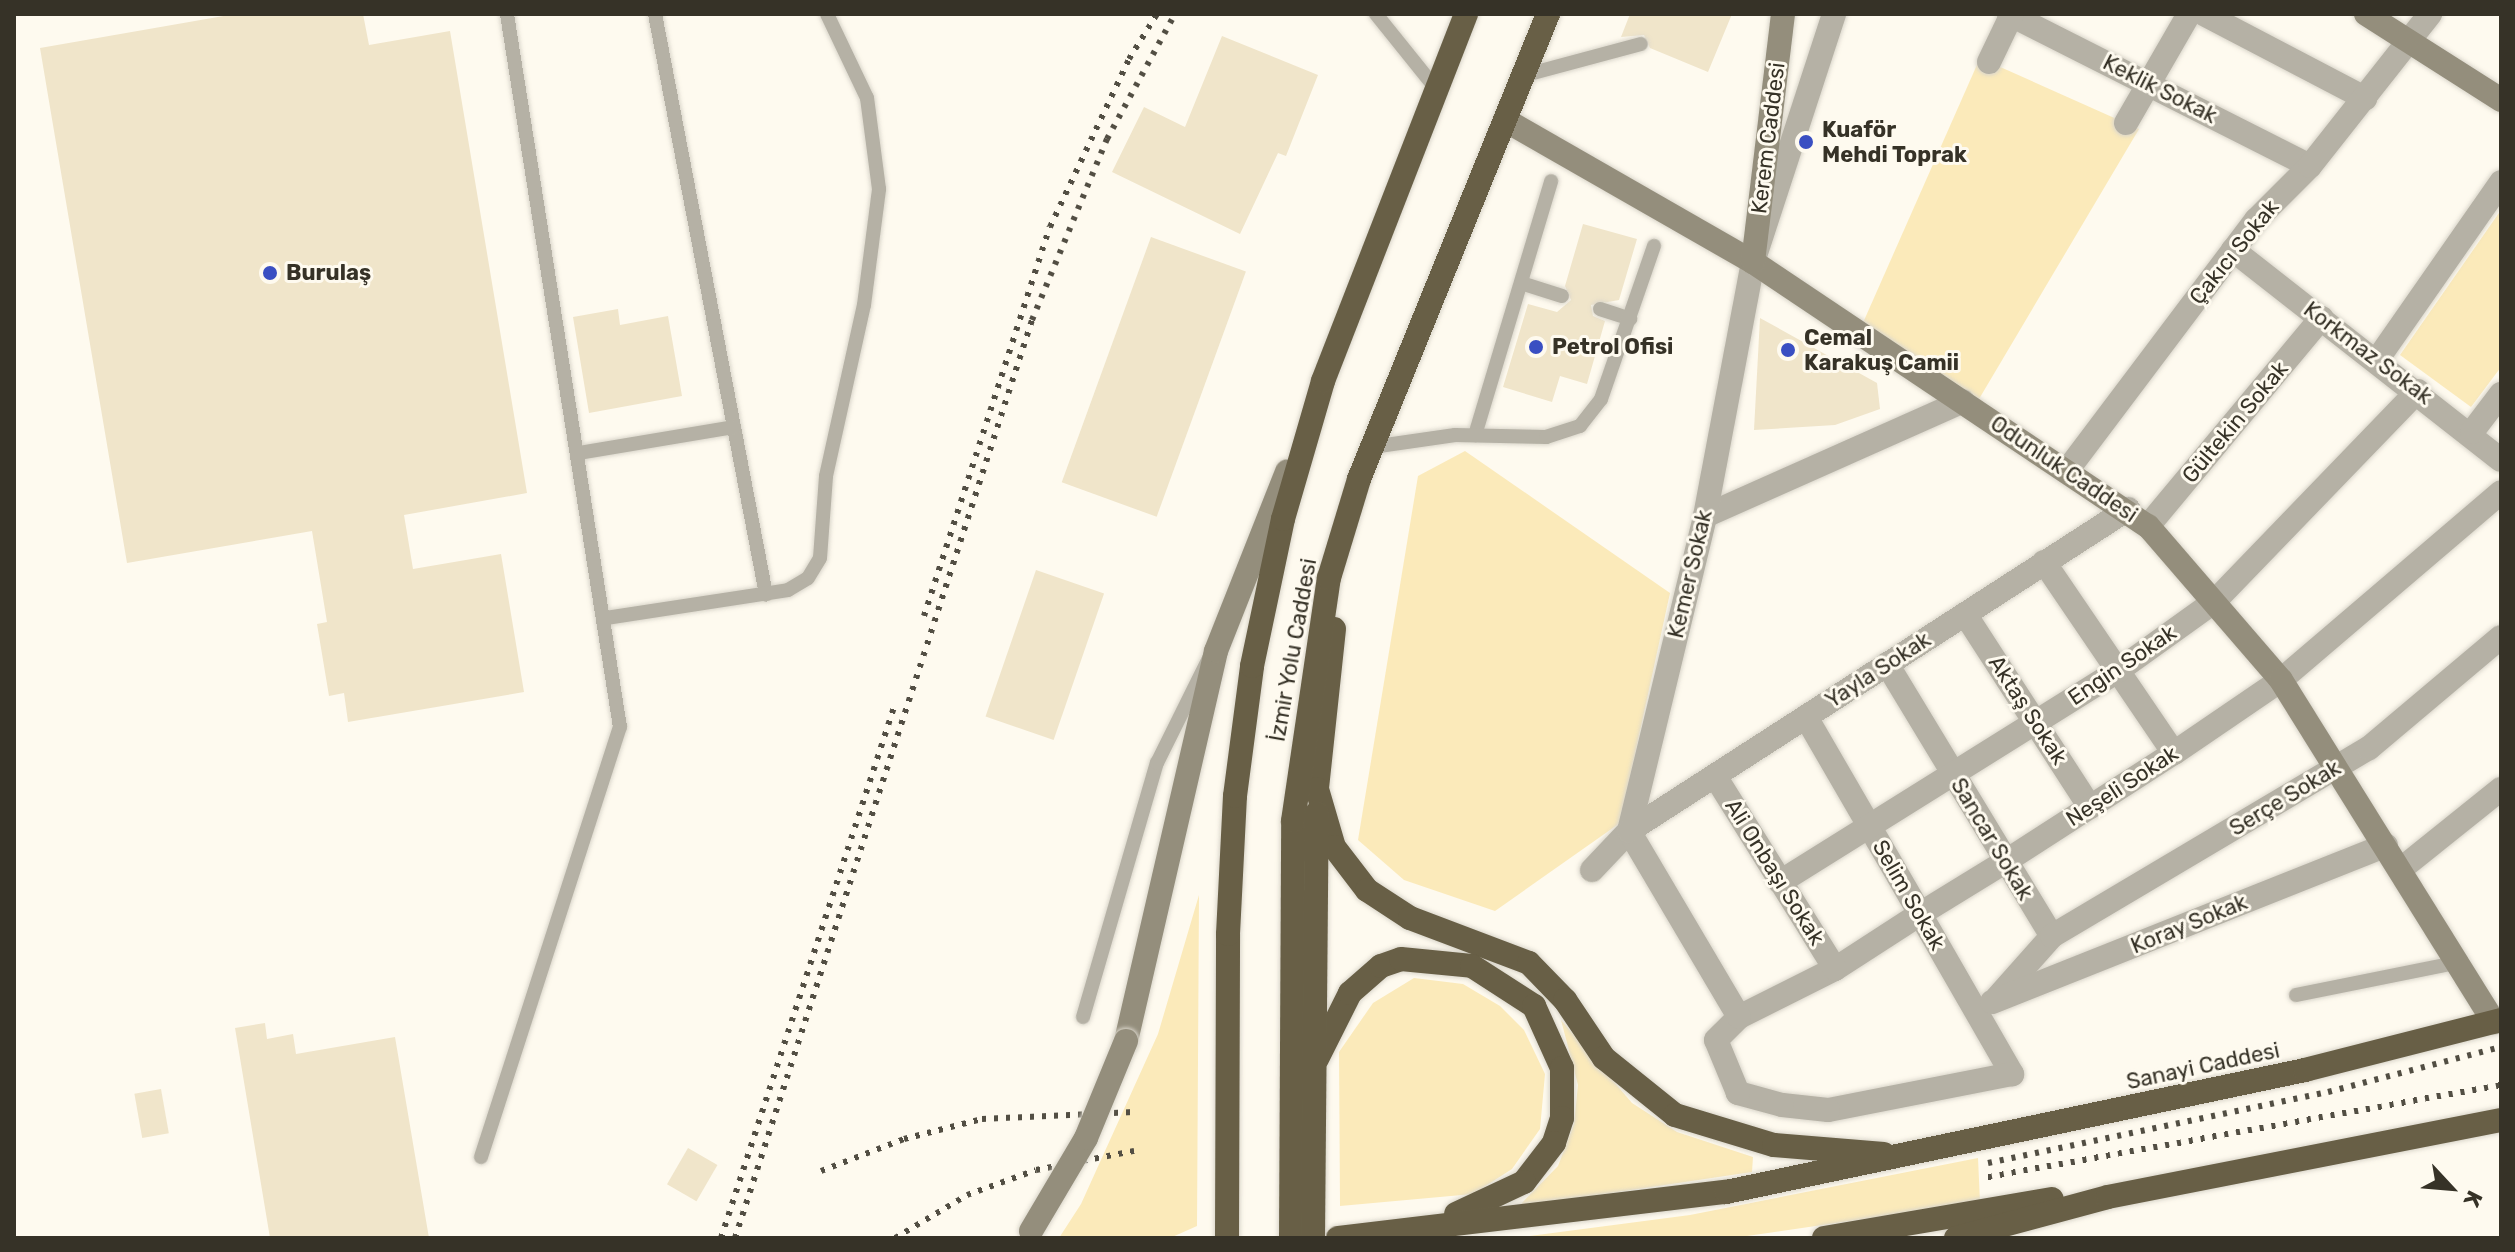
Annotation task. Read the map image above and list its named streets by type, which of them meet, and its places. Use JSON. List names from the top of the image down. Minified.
{"streets":{"highway":["İzmir Yolu Caddesi","Sanayi Caddesi"],"street":["Keklik Sokak","Kerem Caddesi","Çakıcı Sokak","Korkmaz Sokak","Gültekin Sokak","Odunluk Caddesi","Kemer Sokak","Engin Sokak","Yayla Sokak","Aktaş Sokak","Neşeli Sokak","Serçe Sokak","Sancar Sokak","Ali Onbaşı Sokak","Selim Sokak","Koray Sokak"]},"crossings":[["Keklik Sokak","Çakıcı Sokak"],["Kerem Caddesi","Odunluk Caddesi"],["Kerem Caddesi","Kemer Sokak"],["Çakıcı Sokak","Korkmaz Sokak"],["Çakıcı Sokak","Odunluk Caddesi"],["Korkmaz Sokak","Gültekin Sokak"],["Korkmaz Sokak","Engin Sokak"],["Gültekin Sokak","Odunluk Caddesi"],["Odunluk Caddesi","Kemer Sokak"],["Odunluk Caddesi","İzmir Yolu Caddesi"],["Odunluk Caddesi","Engin Sokak"],["Odunluk Caddesi","Yayla Sokak"],["Odunluk Caddesi","Neşeli Sokak"],["Odunluk Caddesi","Serçe Sokak"],["Odunluk Caddesi","Koray Sokak"],["Odunluk Caddesi","Sanayi Caddesi"],["Kemer Sokak","Yayla Sokak"],["Engin Sokak","Aktaş Sokak"],["Engin Sokak","Sancar Sokak"],["Engin Sokak","Ali Onbaşı Sokak"],["Engin Sokak","Selim Sokak"],["Yayla Sokak","Aktaş Sokak"],["Yayla Sokak","Sancar Sokak"],["Yayla Sokak","Ali Onbaşı Sokak"],["Yayla Sokak","Selim Sokak"],["Aktaş Sokak","Neşeli Sokak"],["Neşeli Sokak","Sancar Sokak"],["Neşeli Sokak","Ali Onbaşı Sokak"],["Neşeli Sokak","Selim Sokak"],["Serçe Sokak","Sancar Sokak"],["Serçe Sokak","Koray Sokak"],["Sancar Sokak","Koray Sokak"]],"places":["Kuaför Mehdi Toprak","Burulaş","Petrol Ofisi","Cemal Karakuş Camii"],"north":"bottom right"}
